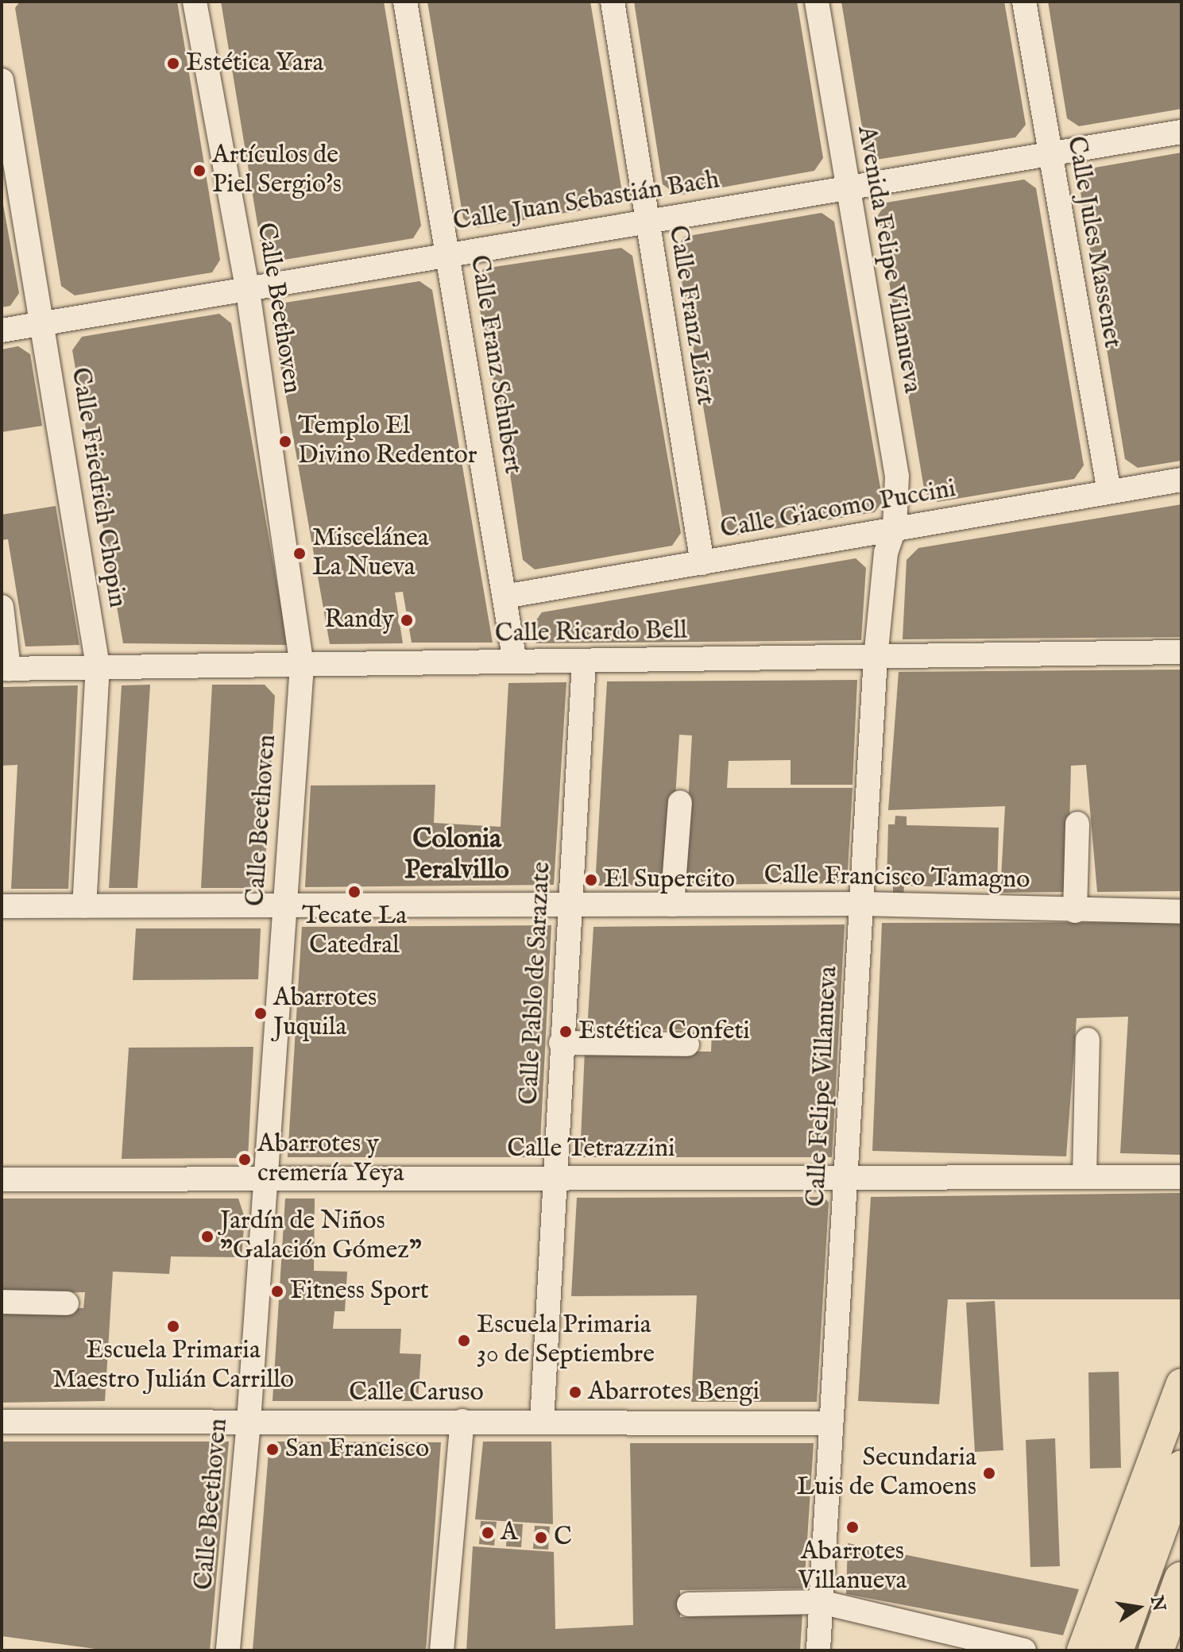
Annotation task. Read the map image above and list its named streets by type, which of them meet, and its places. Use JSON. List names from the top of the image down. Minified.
{"streets":{"street":["Calle Juan Sebastián Bach","Calle Jules Massenet","Avenida Felipe Villanueva","Calle Beethoven","Calle Franz Liszt","Calle Franz Schubert","Calle Friedrich Chopin","Calle Giacomo Puccini","Calle Ricardo Bell","Calle Francisco Tamagno","Calle Pablo de Sarazate","Calle Felipe Villanueva","Calle Tetrazzini","Calle Caruso"]},"crossings":[["Calle Juan Sebastián Bach","Calle Jules Massenet"],["Calle Juan Sebastián Bach","Avenida Felipe Villanueva"],["Calle Juan Sebastián Bach","Calle Beethoven"],["Calle Juan Sebastián Bach","Calle Franz Liszt"],["Calle Juan Sebastián Bach","Calle Franz Schubert"],["Calle Juan Sebastián Bach","Calle Friedrich Chopin"],["Calle Jules Massenet","Calle Giacomo Puccini"],["Avenida Felipe Villanueva","Calle Giacomo Puccini"],["Avenida Felipe Villanueva","Calle Felipe Villanueva"],["Calle Beethoven","Calle Ricardo Bell"],["Calle Beethoven","Calle Francisco Tamagno"],["Calle Beethoven","Calle Tetrazzini"],["Calle Beethoven","Calle Caruso"],["Calle Franz Liszt","Calle Giacomo Puccini"],["Calle Franz Schubert","Calle Giacomo Puccini"],["Calle Franz Schubert","Calle Ricardo Bell"],["Calle Friedrich Chopin","Calle Ricardo Bell"],["Calle Friedrich Chopin","Calle Francisco Tamagno"],["Calle Giacomo Puccini","Calle Felipe Villanueva"],["Calle Ricardo Bell","Calle Pablo de Sarazate"],["Calle Ricardo Bell","Calle Felipe Villanueva"],["Calle Francisco Tamagno","Calle Pablo de Sarazate"],["Calle Francisco Tamagno","Calle Felipe Villanueva"],["Calle Pablo de Sarazate","Calle Tetrazzini"],["Calle Pablo de Sarazate","Calle Caruso"],["Calle Felipe Villanueva","Calle Tetrazzini"],["Calle Felipe Villanueva","Calle Caruso"]],"districts":["Colonia Peralvillo"],"places":["Estética Yara","Artículos de Piel Sergio's","Templo El Divino Redentor","Miscelánea La Nueva","Randy","El Supercito","Tecate La Catedral","Abarrotes Juquila","Estética Confeti","Abarrotes y cremería Yeya","Jardín de Niños \"Galación Gómez\"","Fitness Sport","Escuela Primaria Maestro Julián Carrillo","Escuela Primaria 30 de Septiembre","Abarrotes Bengi","San Francisco","Secundaria Luis de Camoens","Abarrotes Villanueva","A","C"],"north":"right"}
